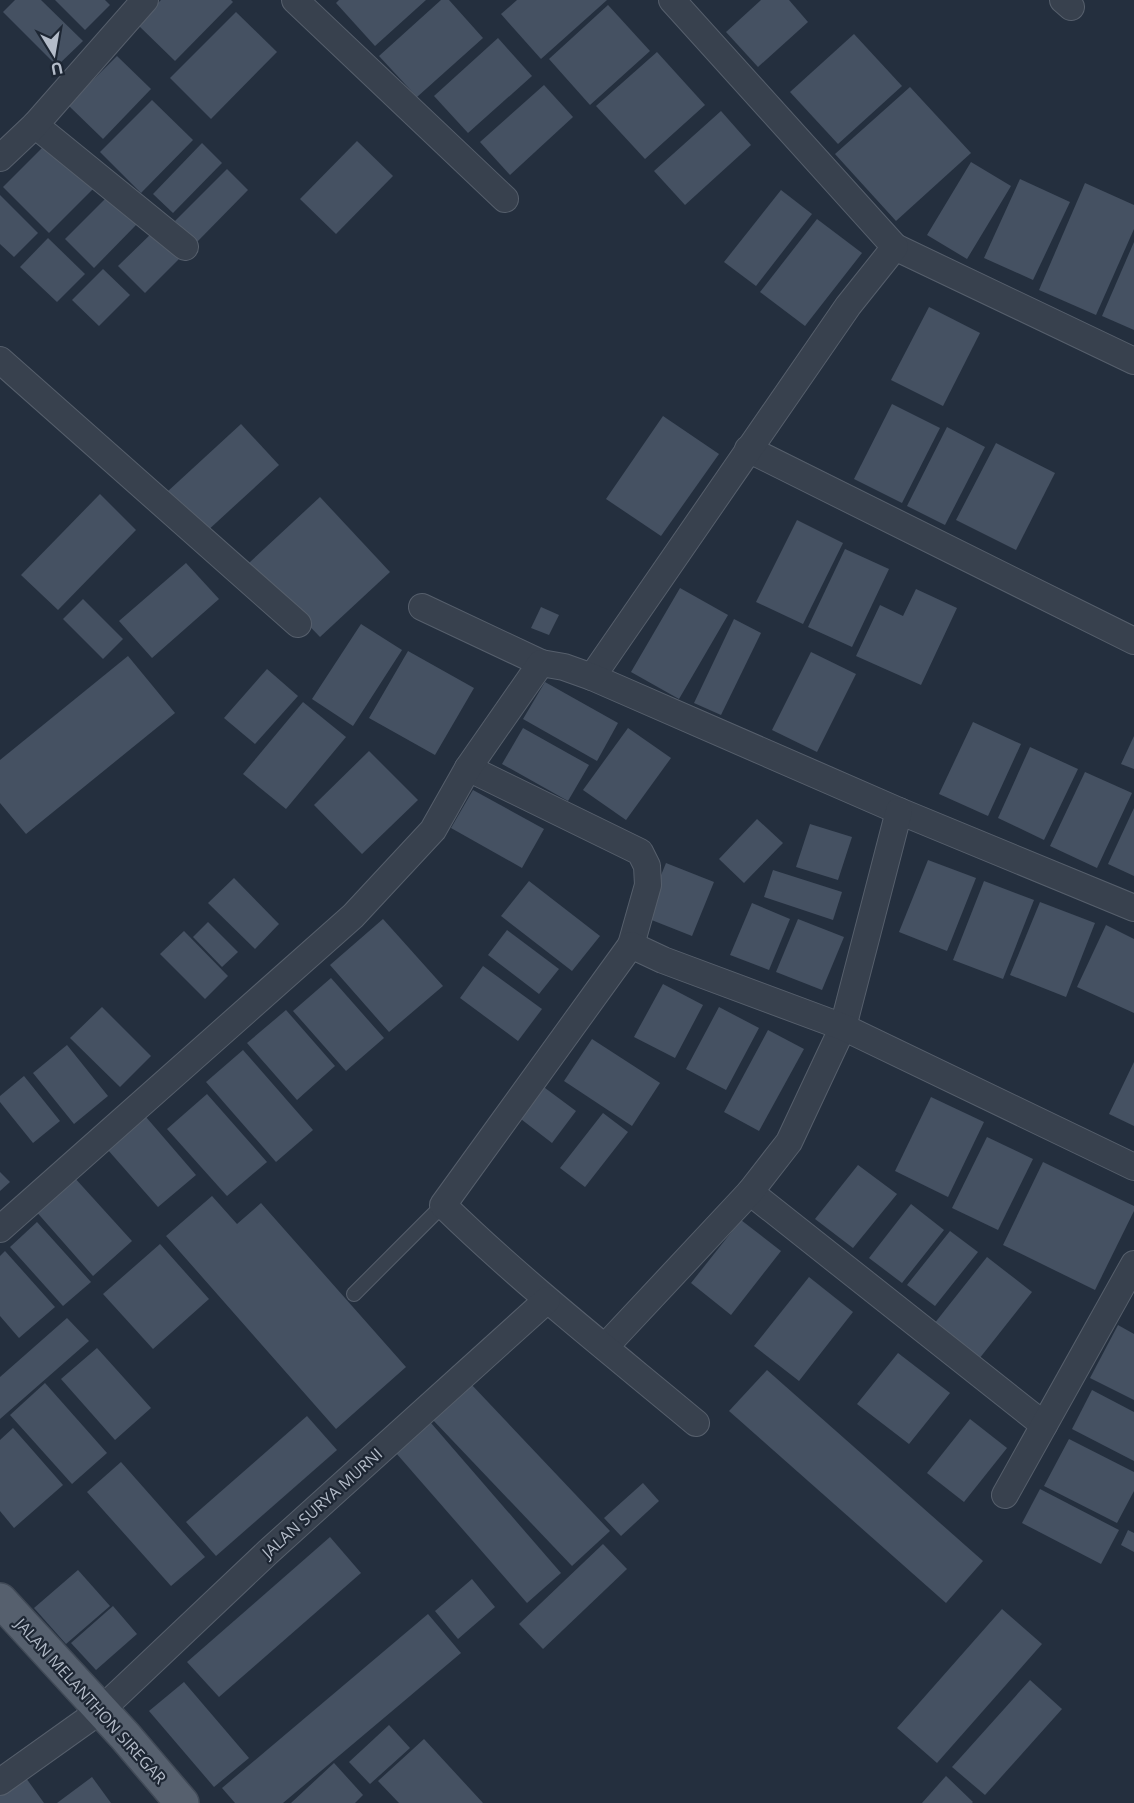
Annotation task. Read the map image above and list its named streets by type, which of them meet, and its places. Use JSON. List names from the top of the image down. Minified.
{"streets":{"main road":["JALAN MELANTHON SIREGAR"],"street":["JALAN SURYA MURNI"]},"crossings":[["JALAN SURYA MURNI","JALAN MELANTHON SIREGAR"]],"north":"bottom"}
